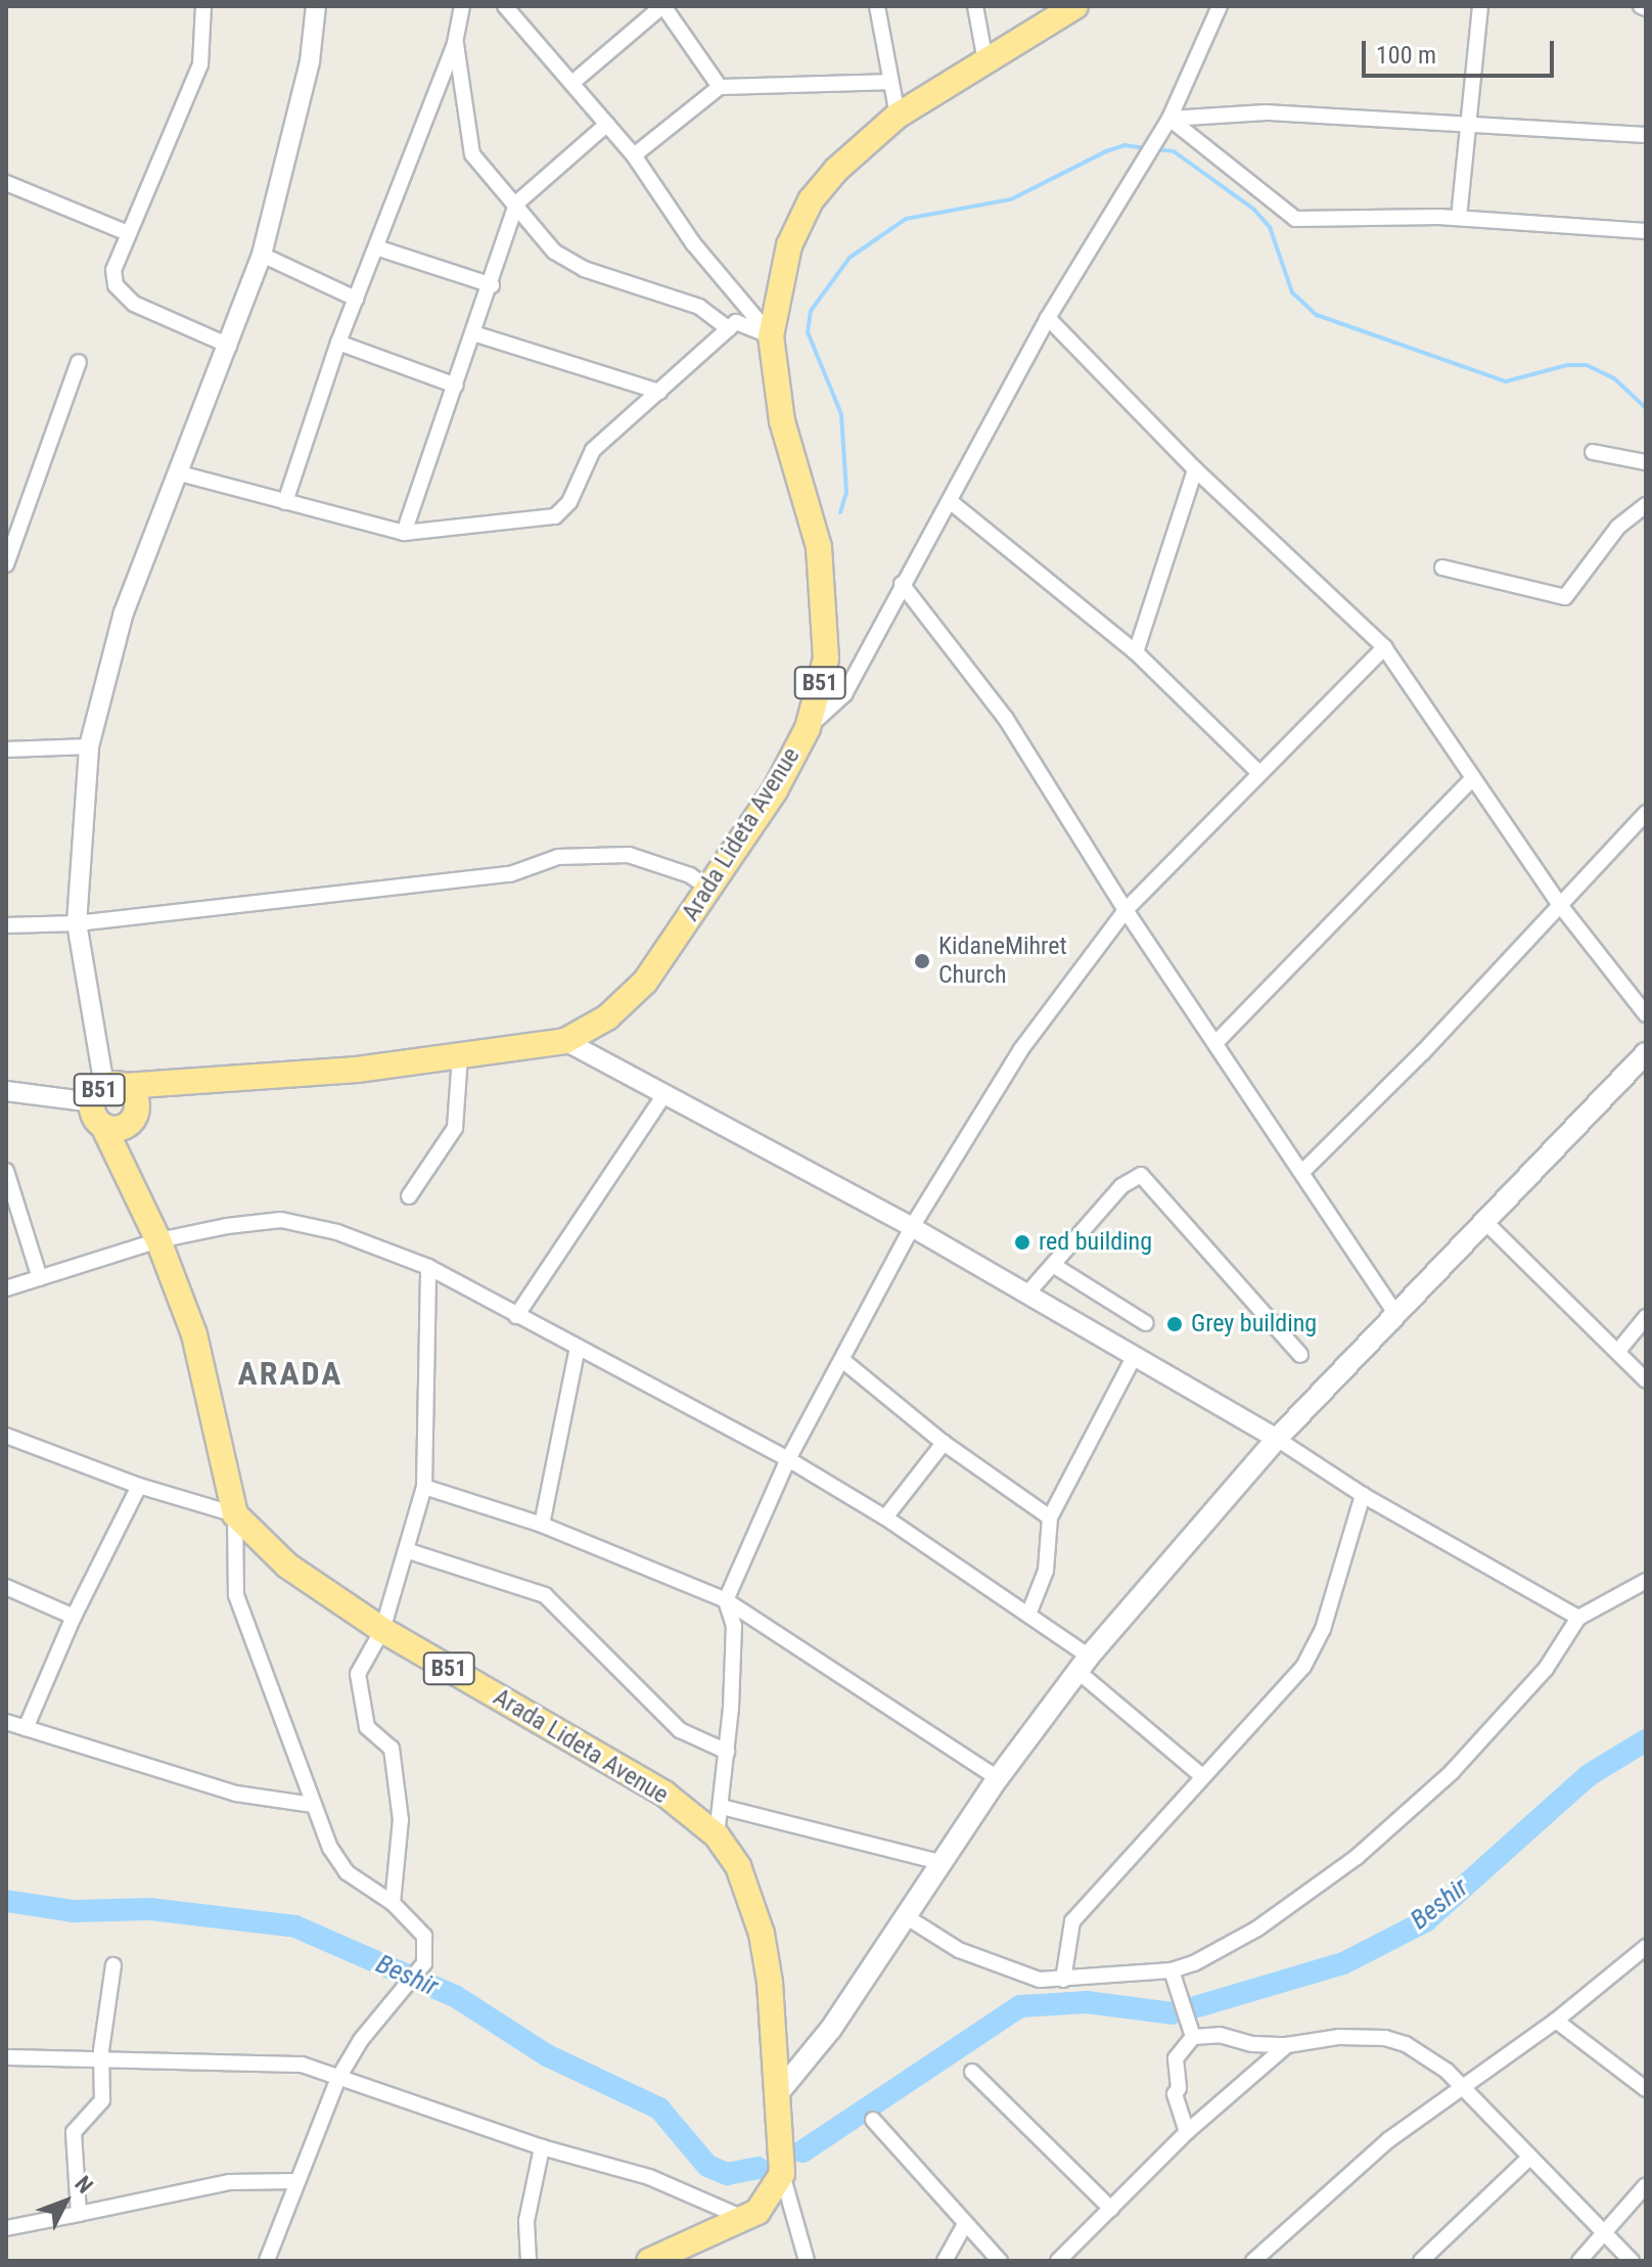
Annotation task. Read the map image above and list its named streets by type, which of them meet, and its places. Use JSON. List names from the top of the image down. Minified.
{"streets":{"highway":["B51","Arada Lideta Avenue"]},"crossings":[["B51","Arada Lideta Avenue"]],"districts":["ARADA"],"water":["Beshir"],"places":["KidaneMihret Church","red building","Grey building"],"scale_bar":"100 m","north":"top right"}
